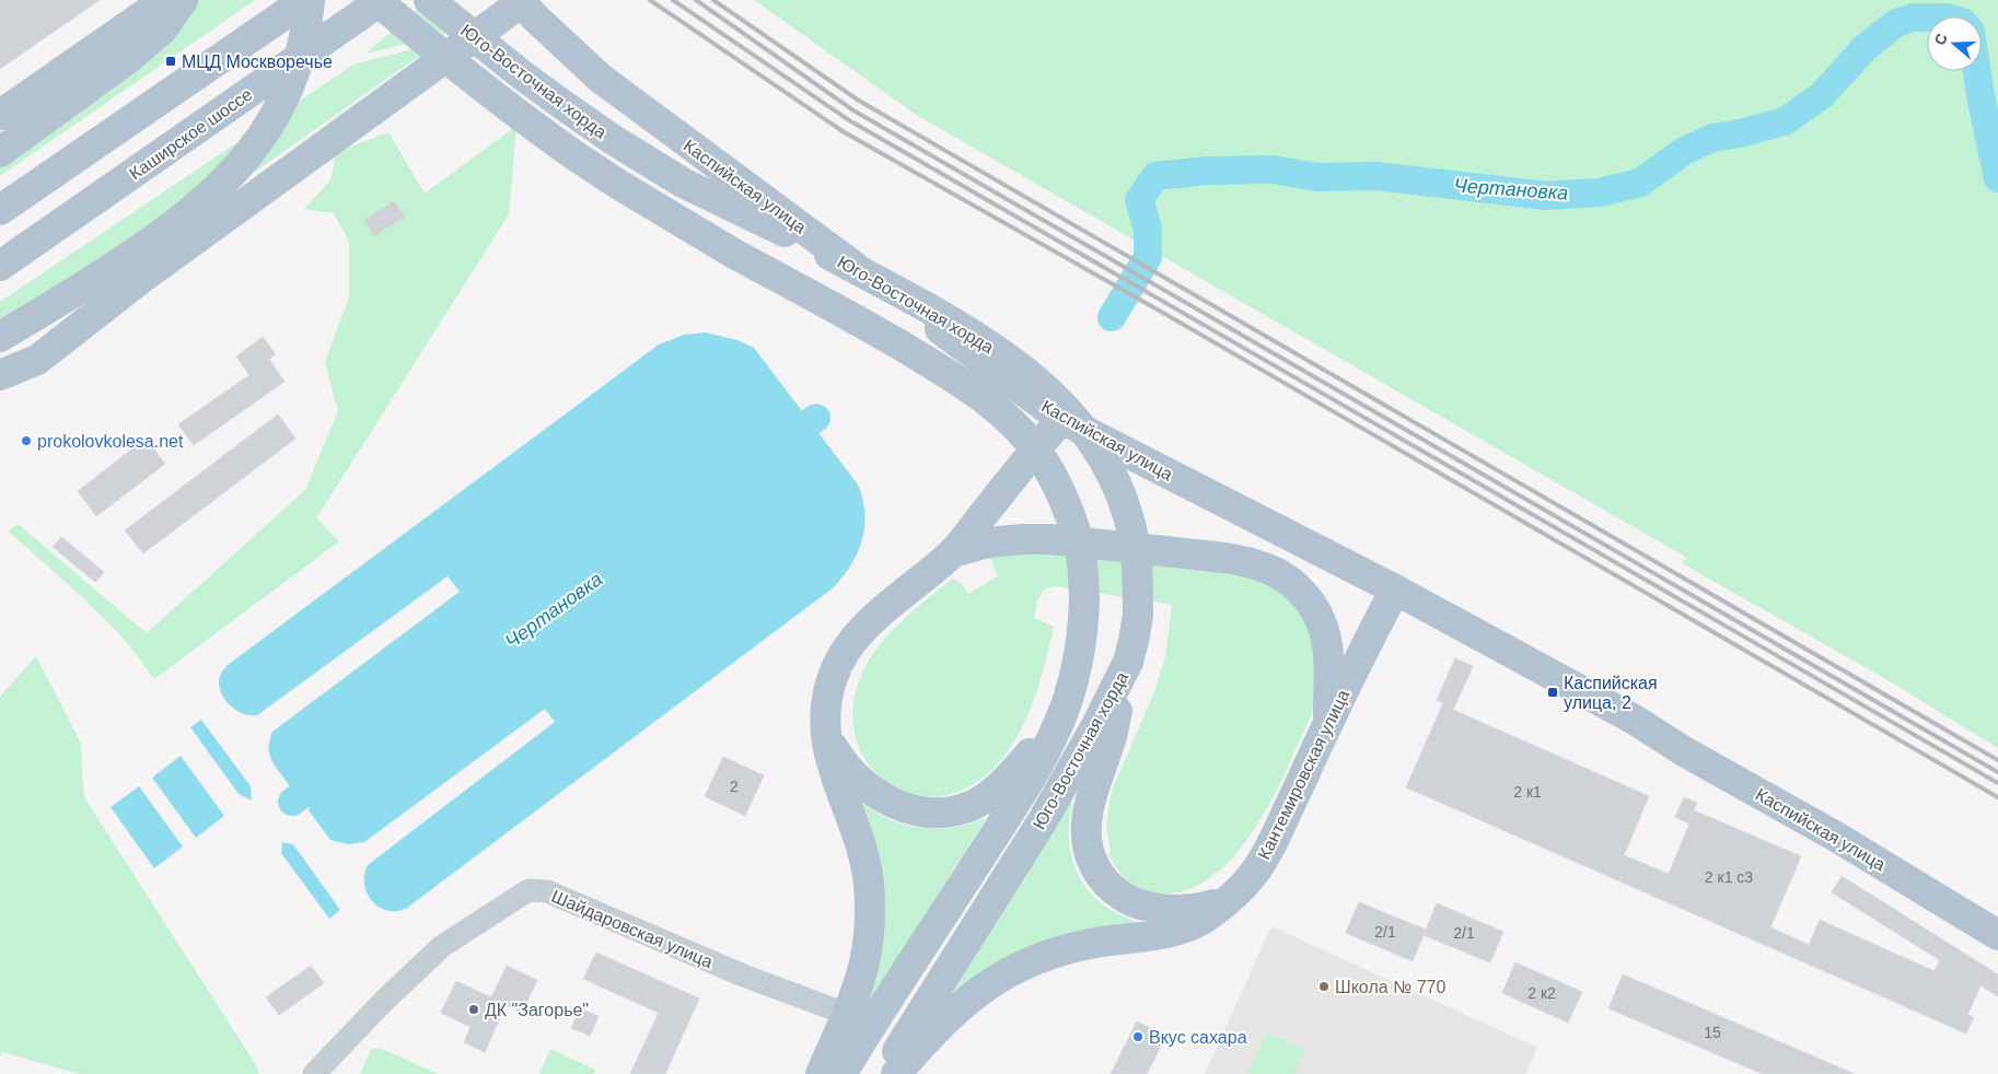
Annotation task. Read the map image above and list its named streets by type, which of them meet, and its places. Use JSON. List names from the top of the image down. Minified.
{"streets":{"main road":["Юго-Восточная хорда","Каширское шоссе","Каспийская улица","Кантемировская улица"],"street":["Шайдаровская улица"]},"crossings":[["Каспийская улица","Кантемировская улица"]],"water":["Чертановка"],"places":{"transit":["МЦД Москворечье","Каспийская улица, 2"],"other":["prokolovkolesa.net","Школа № 770","ДК \"Загорье\"","Вкус сахара"]},"house_numbers":["2","2 к1","2 к1 с3","2/1","2/1","2 к2","15"],"north":"left"}
